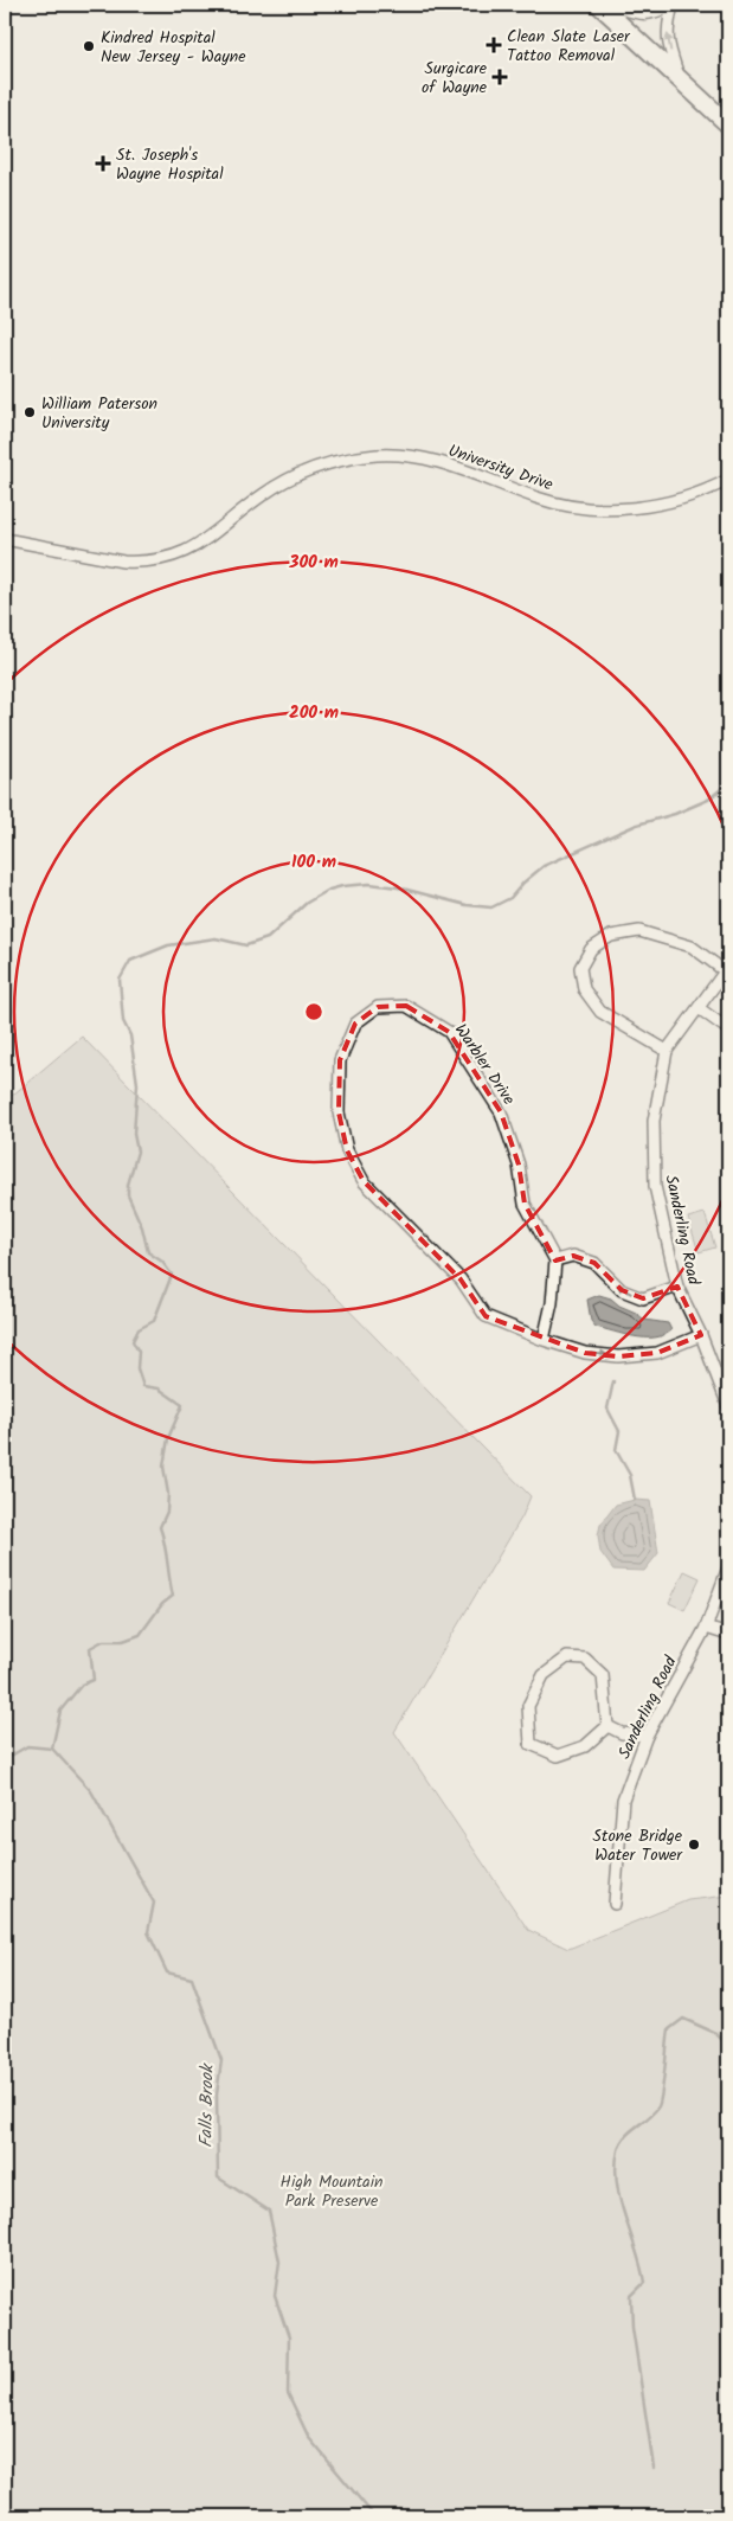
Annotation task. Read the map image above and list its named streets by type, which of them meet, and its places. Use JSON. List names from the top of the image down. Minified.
{"streets":{"street":["University Drive","Warbler Drive","Sanderling Road"]},"crossings":[["Warbler Drive","Sanderling Road"]],"water":["Falls Brook"],"parks":["High Mountain Park Preserve"],"places":{"health":["Clean Slate Laser Tattoo Removal","Surgicare of Wayne","St. Joseph's Wayne Hospital"],"other":["Kindred Hospital New Jersey - Wayne","William Paterson University","Stone Bridge Water Tower"]},"rings":["300 m","200 m","100 m"]}
